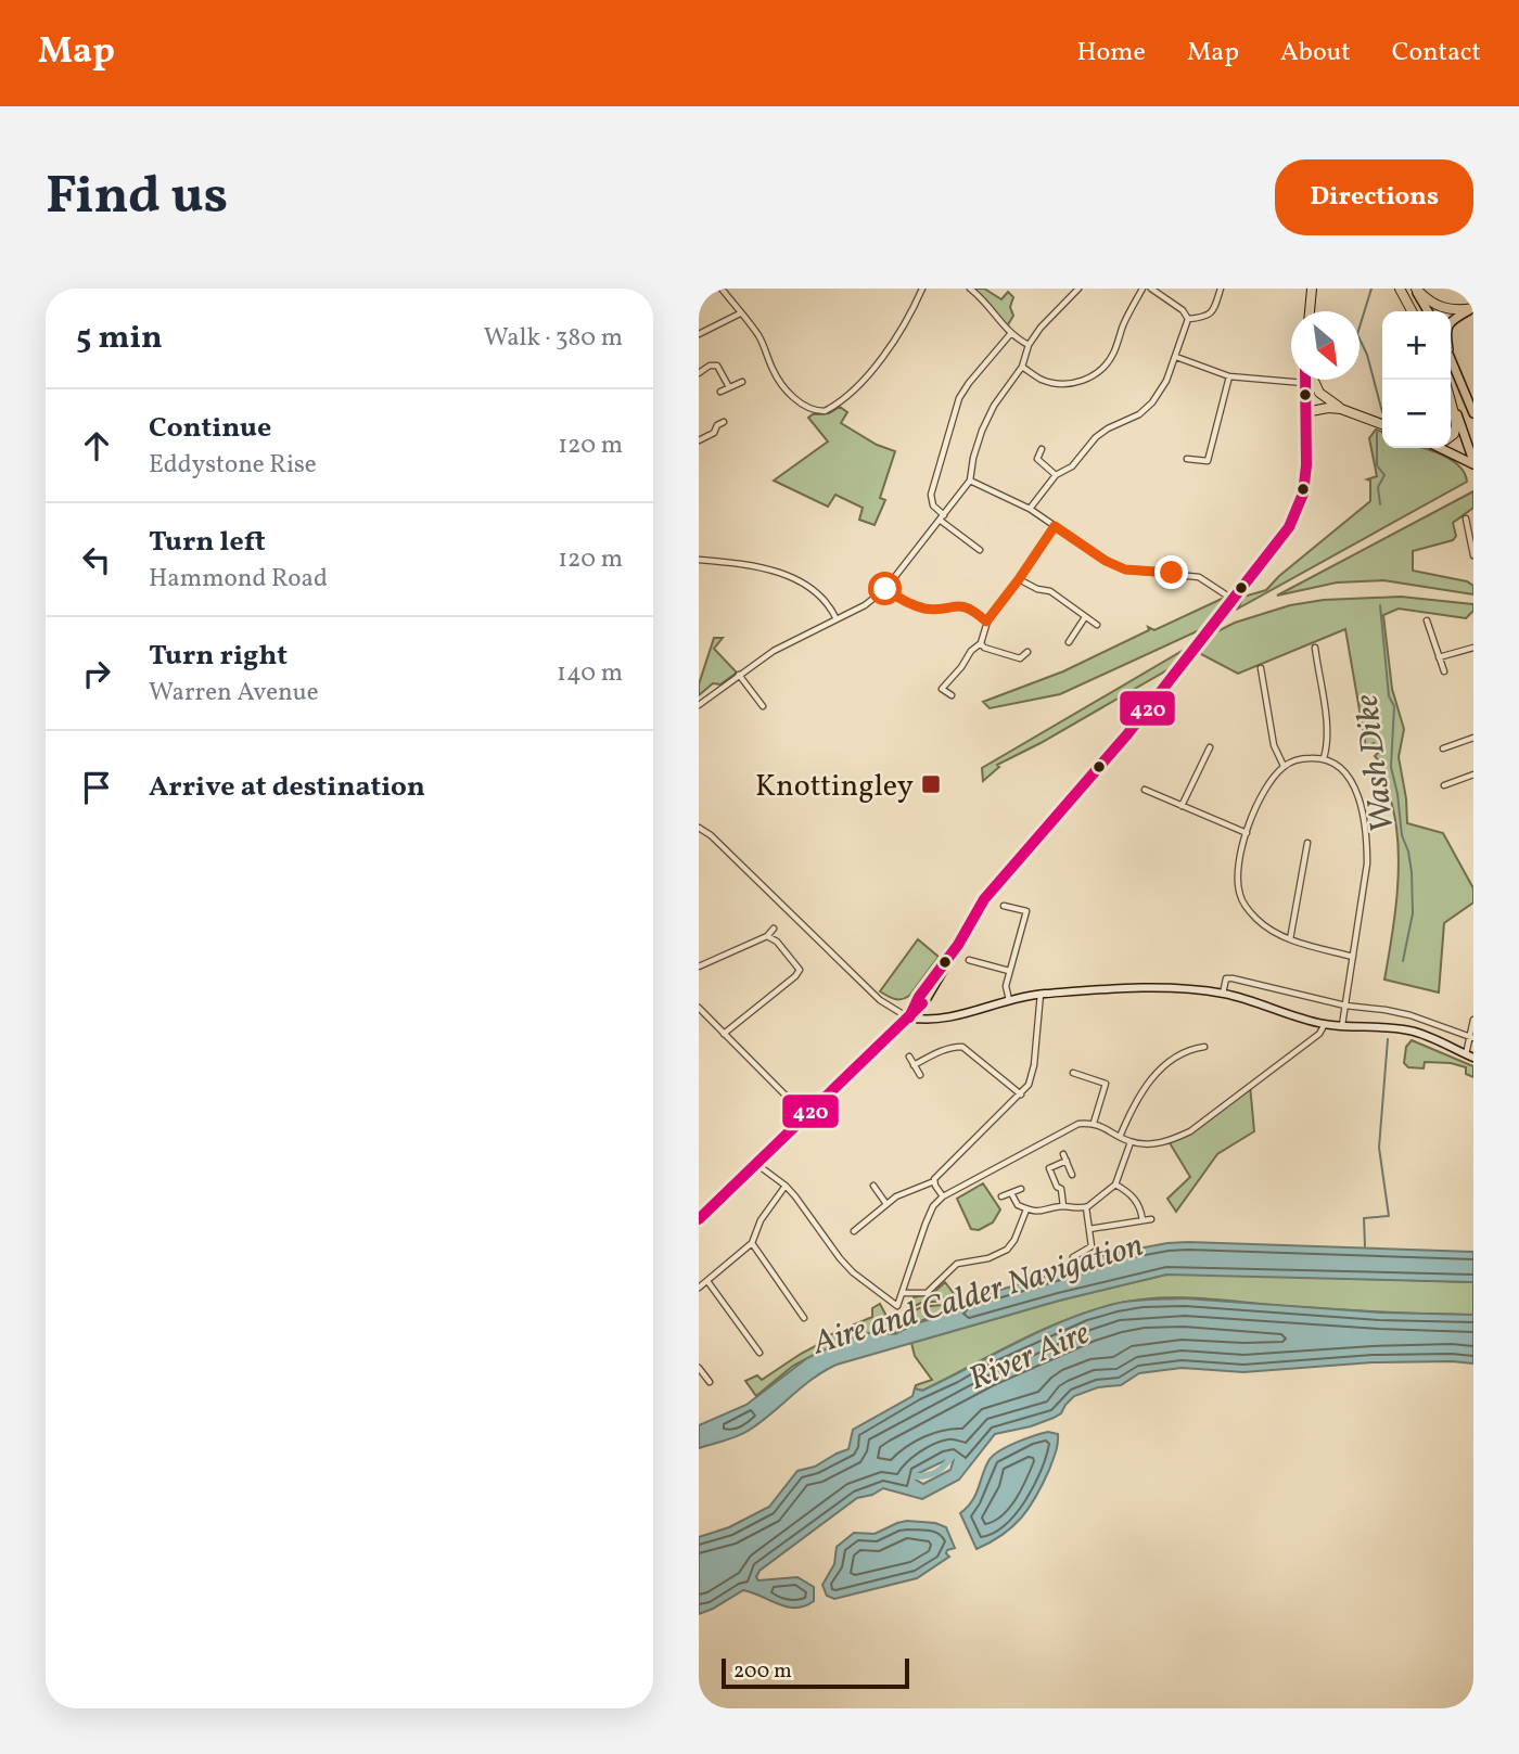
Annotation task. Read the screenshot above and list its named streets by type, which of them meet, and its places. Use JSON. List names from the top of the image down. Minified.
{"water":["Wash Dike","Aire and Calder Navigation","River Aire"],"places":{"transit":["Knottingley"]},"lines":["transit line 420"],"scale_bar":"200 m","north":"bottom right","page":{"header":"Map","nav":["Home","Map","About","Contact"],"buttons":"Directions","title":"Find us","heading":["5 min","Walk · 380 m"],"map_buttons":["+","−"],"list":[["Continue","Eddystone Rise","120 m"],["Turn left","Hammond Road","120 m"],["Turn right","Warren Avenue","140 m"],"Arrive at destination"],"scale":"200 m"}}
